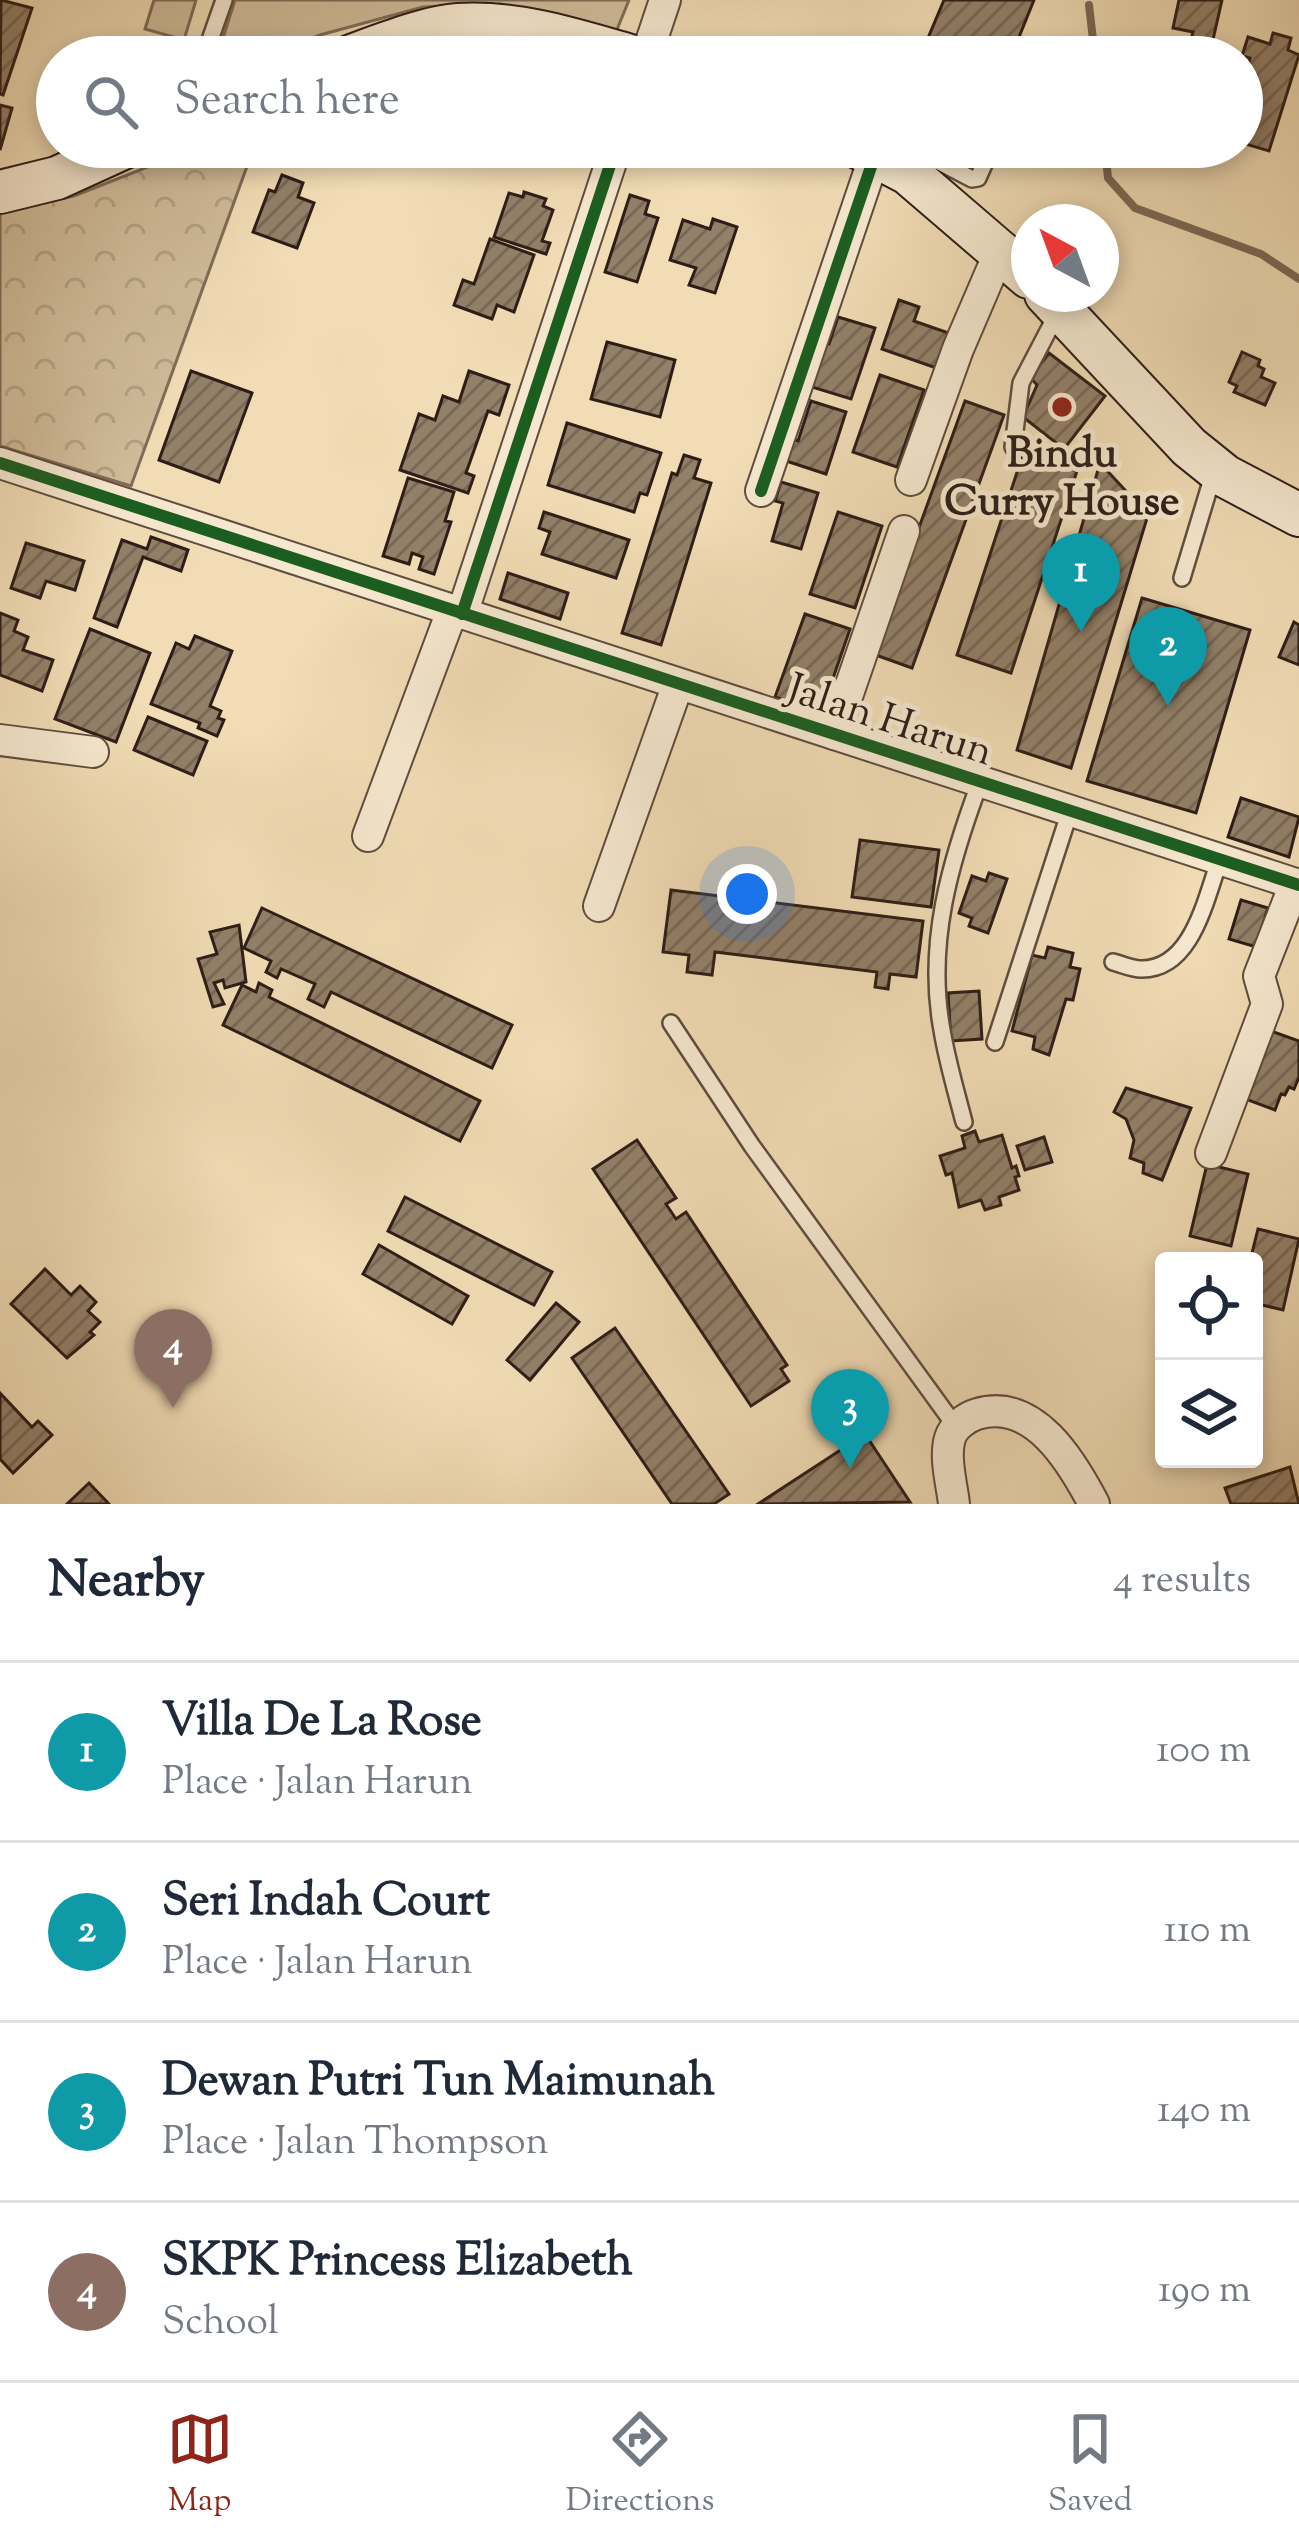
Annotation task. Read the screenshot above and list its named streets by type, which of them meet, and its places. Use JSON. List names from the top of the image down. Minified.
{"streets":{"street":["Jalan Harun"]},"places":["Bindu Curry House"],"north":"top left","page":{"search":"Search here","pins":["1","2","4","3"],"heading":["Nearby","4 results"],"list":[{"mark":"1","name":"Villa De La Rose","note":"Place · Jalan Harun","value":"100 m"},{"mark":"2","name":"Seri Indah Court","note":"Place · Jalan Harun","value":"110 m"},{"mark":"3","name":"Dewan Putri Tun Maimunah","note":"Place · Jalan Thompson","value":"140 m"},{"mark":"4","name":"SKPK Princess Elizabeth","note":"School","value":"190 m"}],"nav":["Map","Directions","Saved"]}}
